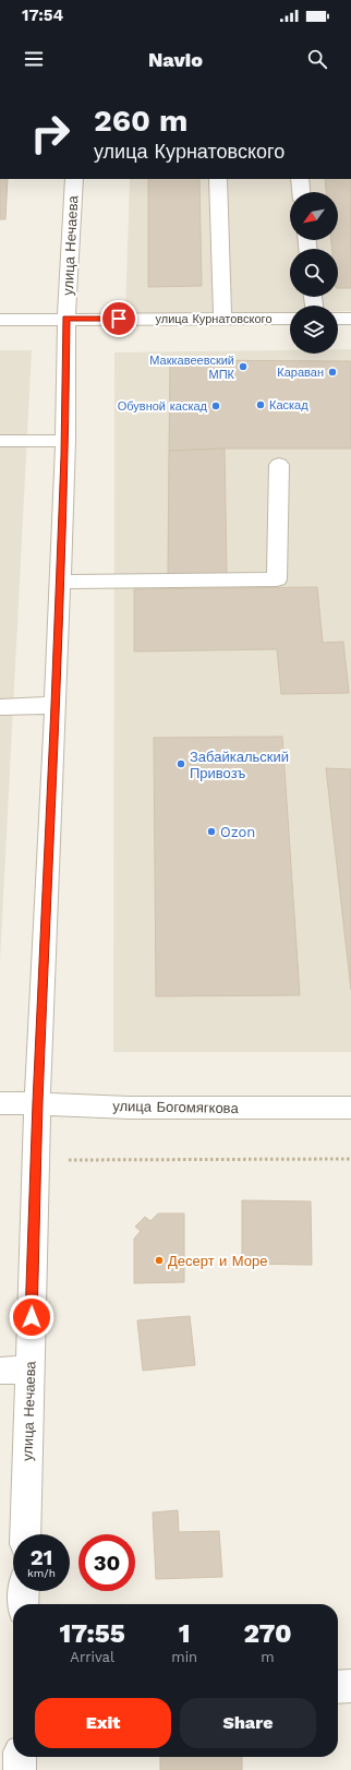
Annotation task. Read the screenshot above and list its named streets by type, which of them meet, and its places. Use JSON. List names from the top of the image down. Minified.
{"streets":{"street":["улица Нечаева","улица Курнатовского","улица Богомягкова"]},"crossings":[["улица Нечаева","улица Курнатовского"],["улица Нечаева","улица Богомягкова"]],"places":["Маккавеевский МПК","Караван","Каскад","Обувной каскад","Забайкальский Привозъ","Ozon","Десерт и Море"],"north":"bottom left","page":{"status":"17:54","header":"Navio","turn":["260 m","улица Курнатовского"],"speed":"21 km/h","limit":"30","eta":["17:55","Arrival","1","min","270","m"],"buttons":["Exit","Share"]}}
